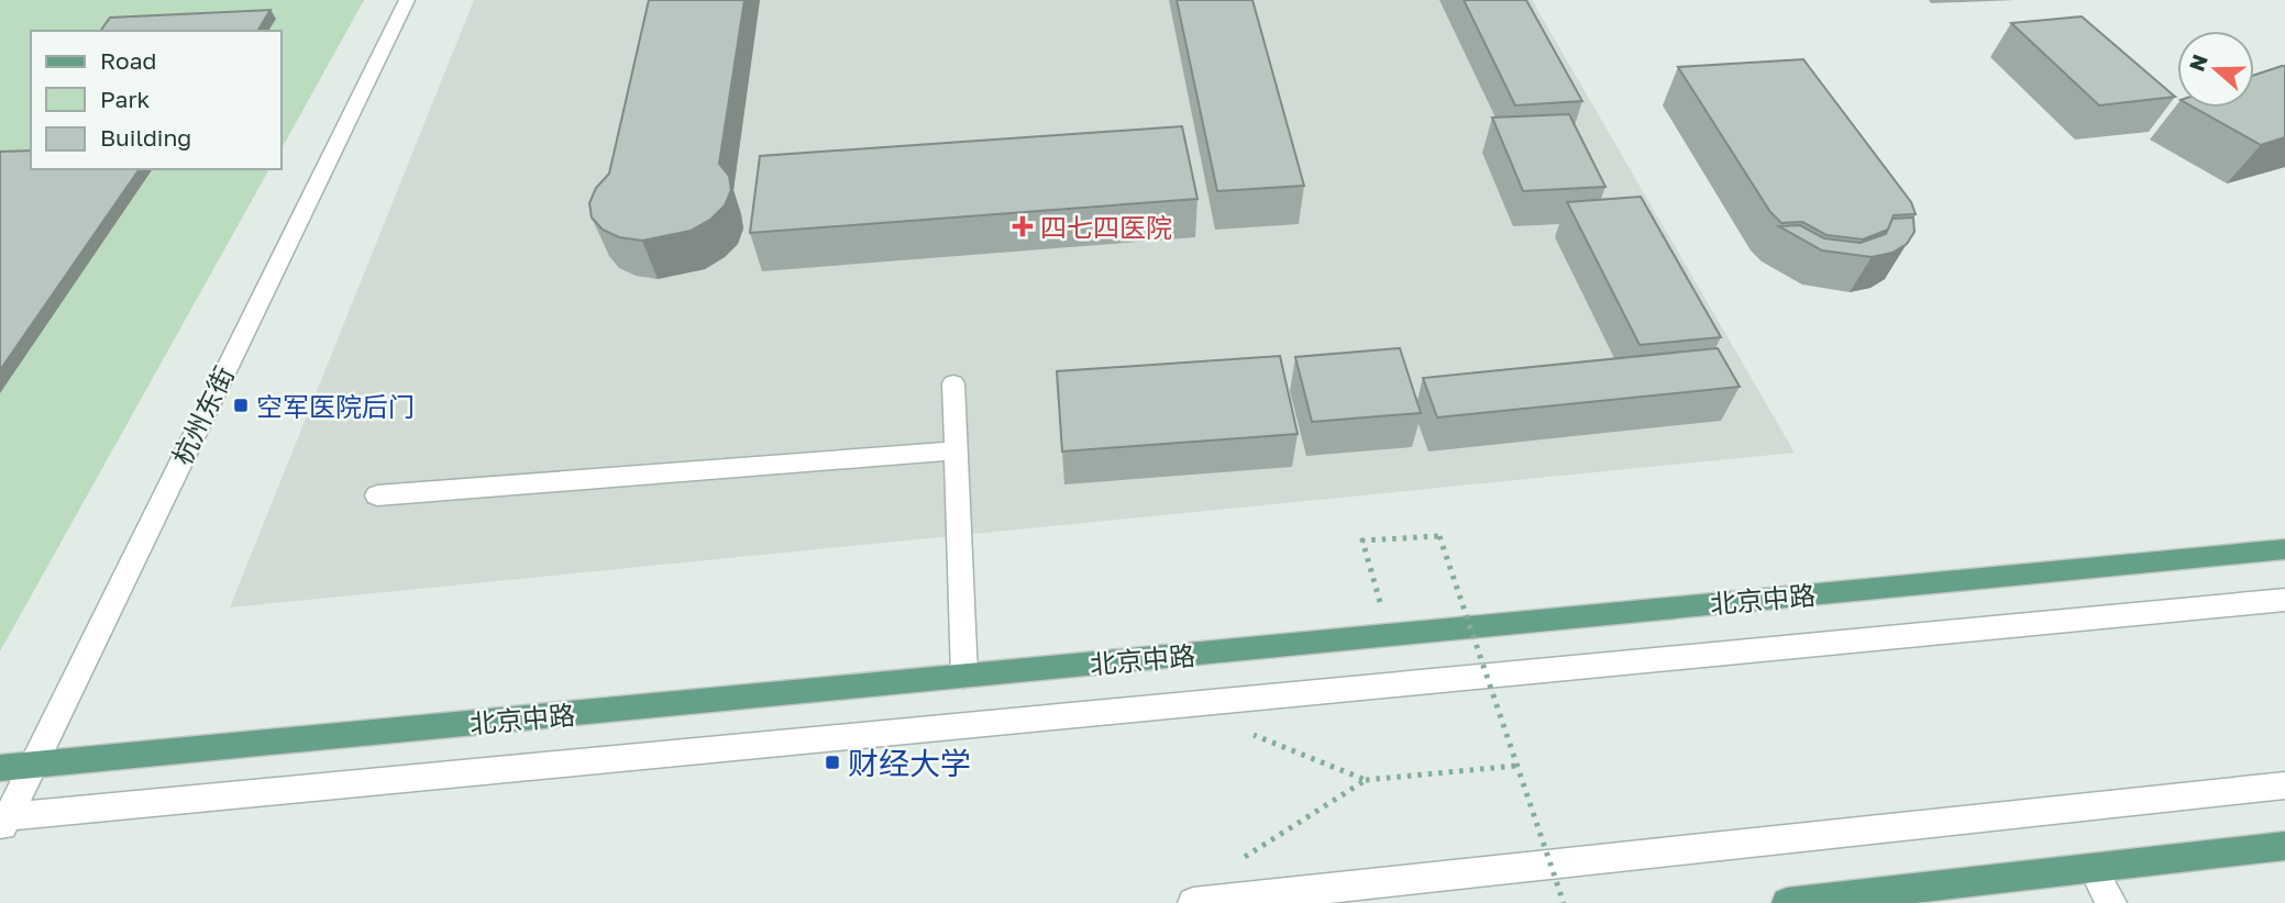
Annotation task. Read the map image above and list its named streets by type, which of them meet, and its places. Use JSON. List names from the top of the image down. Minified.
{"streets":{"main road":["北京中路"],"street":["杭州东街"]},"crossings":[["杭州东街","北京中路"]],"places":{"health":["四七四医院"],"transit":["空军医院后门","财经大学"]},"legend":["Road","Park","Building"],"north":"left"}
